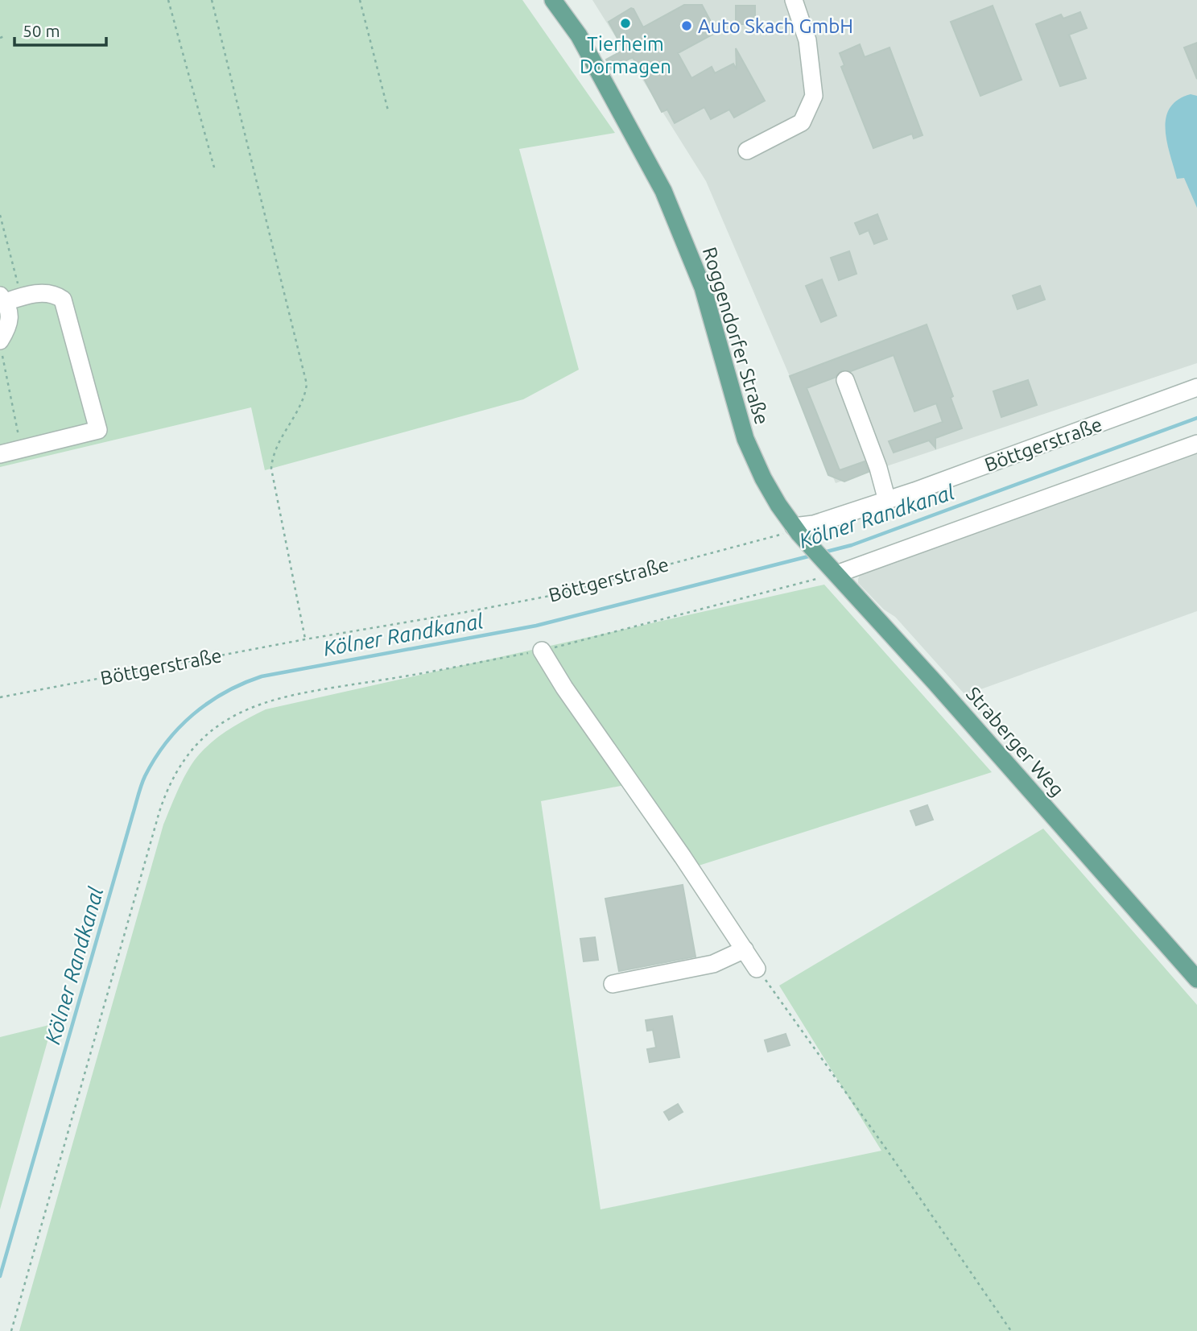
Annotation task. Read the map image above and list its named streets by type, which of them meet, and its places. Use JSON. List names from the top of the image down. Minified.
{"streets":{"main road":["Roggendorfer Straße","Straberger Weg"],"lane":["Böttgerstraße"]},"crossings":[["Roggendorfer Straße","Böttgerstraße"],["Roggendorfer Straße","Straberger Weg"],["Böttgerstraße","Straberger Weg"]],"water":["Kölner Randkanal"],"places":["Tierheim Dormagen","Auto Skach GmbH"],"scale_bar":"50 m"}
